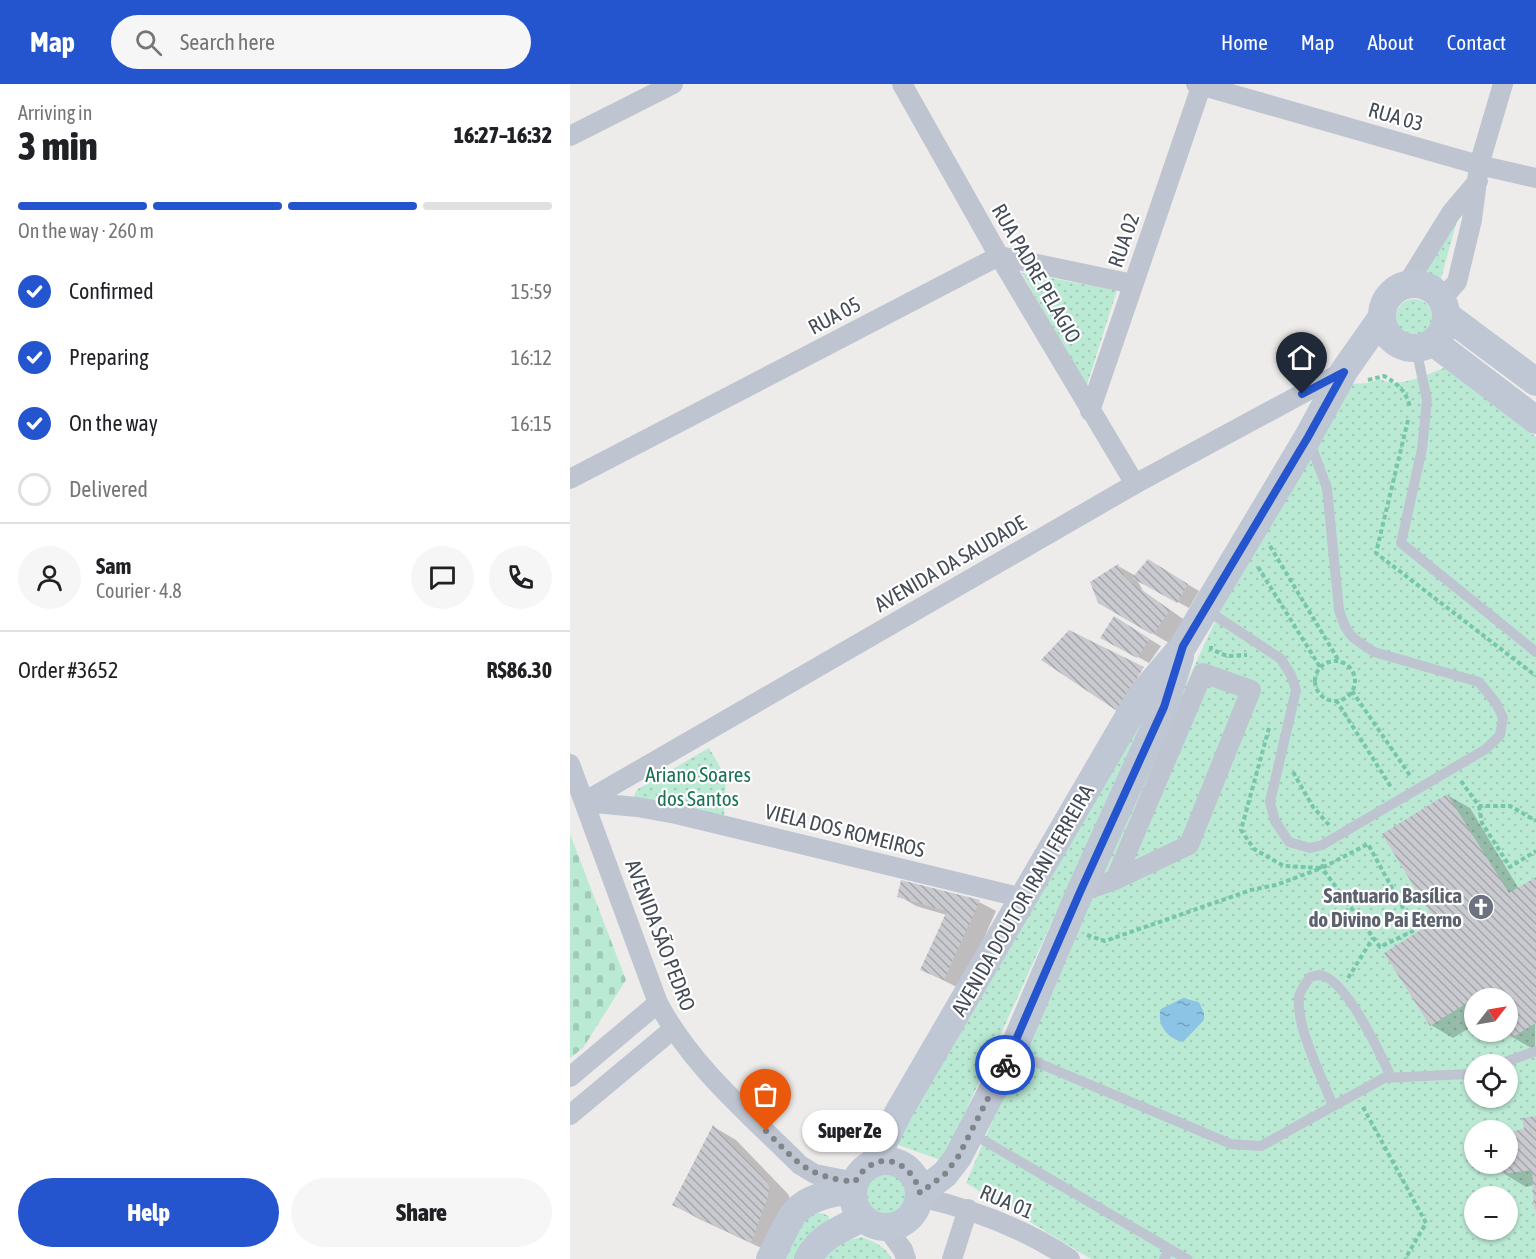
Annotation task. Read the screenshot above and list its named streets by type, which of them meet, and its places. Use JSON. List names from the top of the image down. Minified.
{"streets":{"street":["RUA 03","RUA 02","RUA PADRE PELAGIO","RUA 05","AVENIDA DA SAUDADE","VIELA DOS ROMEIROS","AVENIDA DOUTOR IRANI FERREIRA","AVENIDA SÃO PEDRO","RUA 01"]},"crossings":[["RUA 03","RUA 02"],["RUA 02","RUA PADRE PELAGIO"],["RUA PADRE PELAGIO","RUA 05"],["RUA PADRE PELAGIO","AVENIDA DA SAUDADE"],["AVENIDA DA SAUDADE","VIELA DOS ROMEIROS"],["AVENIDA DA SAUDADE","AVENIDA DOUTOR IRANI FERREIRA"],["AVENIDA DA SAUDADE","AVENIDA SÃO PEDRO"],["VIELA DOS ROMEIROS","AVENIDA DOUTOR IRANI FERREIRA"],["VIELA DOS ROMEIROS","AVENIDA SÃO PEDRO"],["AVENIDA DOUTOR IRANI FERREIRA","AVENIDA SÃO PEDRO"],["AVENIDA DOUTOR IRANI FERREIRA","RUA 01"],["AVENIDA SÃO PEDRO","RUA 01"]],"parks":["Ariano Soares dos Santos"],"places":{"church":["Santuario Basílica do Divino Pai Eterno"],"other":["Super Ze"]},"north":"top right","page":{"header":"Map","search":"Search here","nav":["Home","Map","About","Contact"],"heading":["3 min","Arriving in","16:27–16:32"],"panel":["Sam","Courier · 4.8","Order #3652","R$86.30"],"bar":"On the way · 260 m","list":[["Confirmed","15:59"],["Preparing","16:12"],["On the way","16:15"],"Delivered"],"map_buttons":["+","−"],"bubble":"Super Ze","buttons":["Help","Share"]}}
